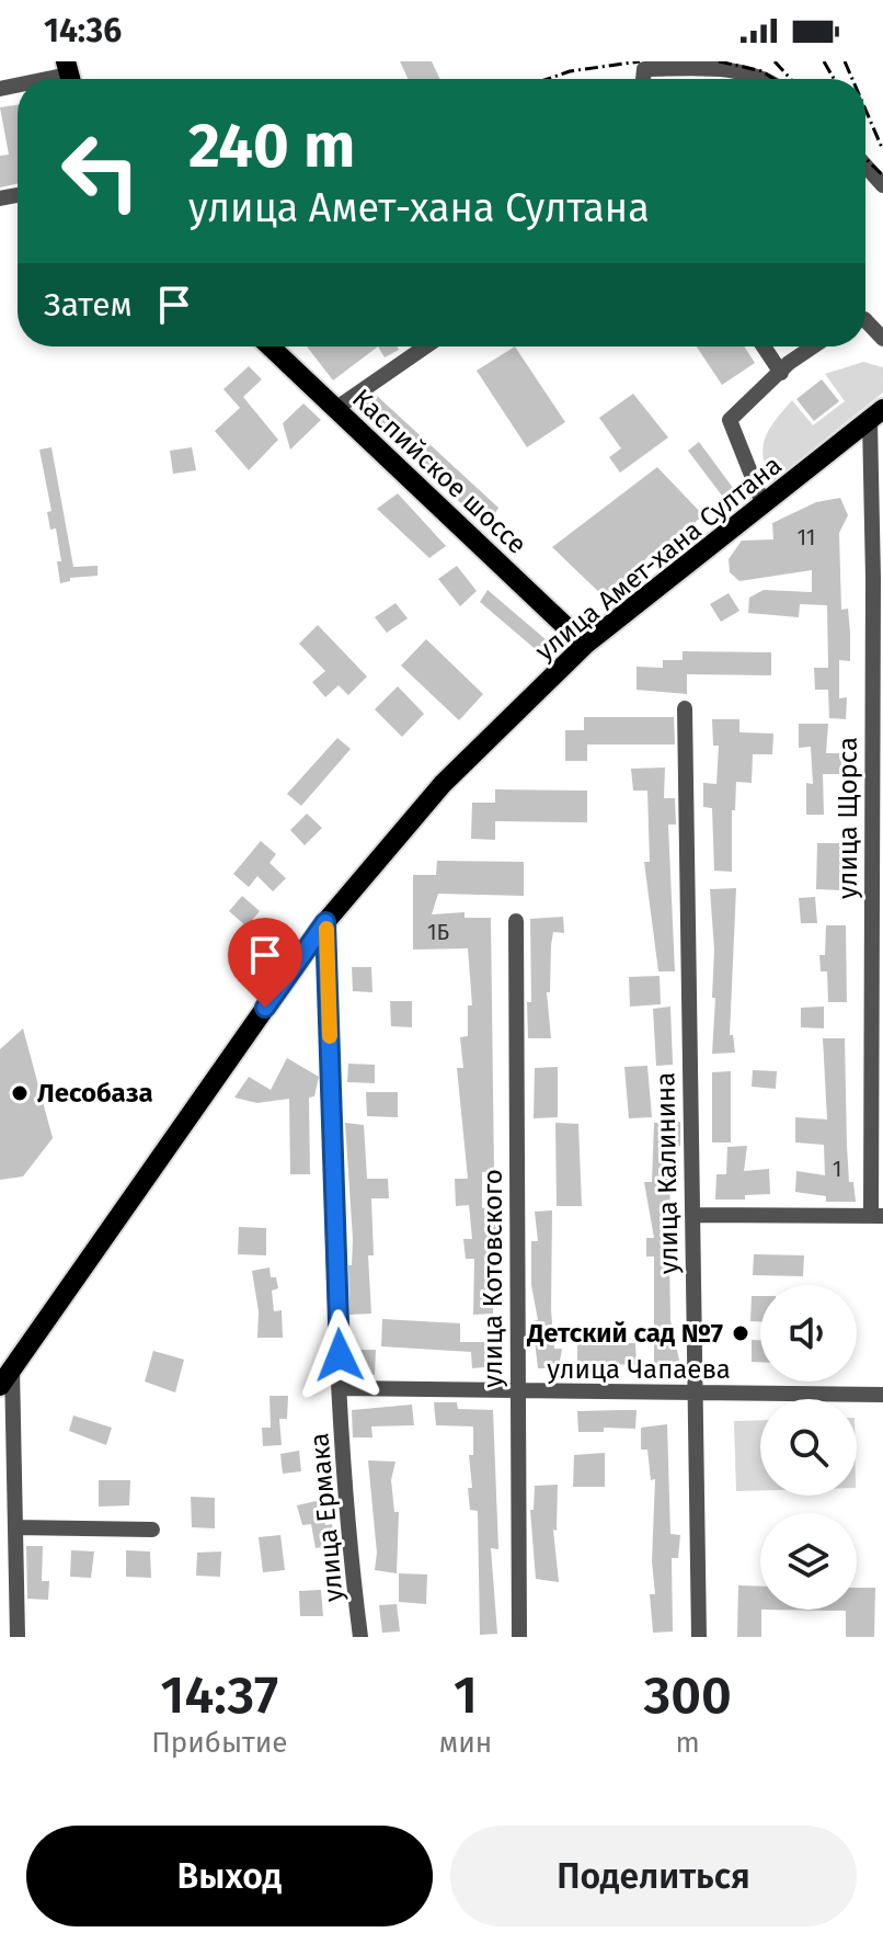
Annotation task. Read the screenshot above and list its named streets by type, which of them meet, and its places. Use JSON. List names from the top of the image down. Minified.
{"streets":{"main road":["Каспийское шоссе","улица Амет-хана Султана"],"street":["улица Щорса","улица Калинина","улица Котовского","улица Чапаева","улица Ермака"]},"crossings":[["Каспийское шоссе","улица Амет-хана Султана"],["улица Амет-хана Султана","улица Щорса"],["улица Амет-хана Султана","улица Ермака"],["улица Калинина","улица Чапаева"],["улица Котовского","улица Чапаева"],["улица Чапаева","улица Ермака"]],"places":["Лесобаза","Детский сад №7"],"house_numbers":["11","1Б","1"],"page":{"status":"14:36","turn":["240 m","улица Амет-хана Султана"],"then":"Затем","eta":["14:37","Прибытие","1","мин","300","m"],"buttons":["Выход","Поделиться"]}}
